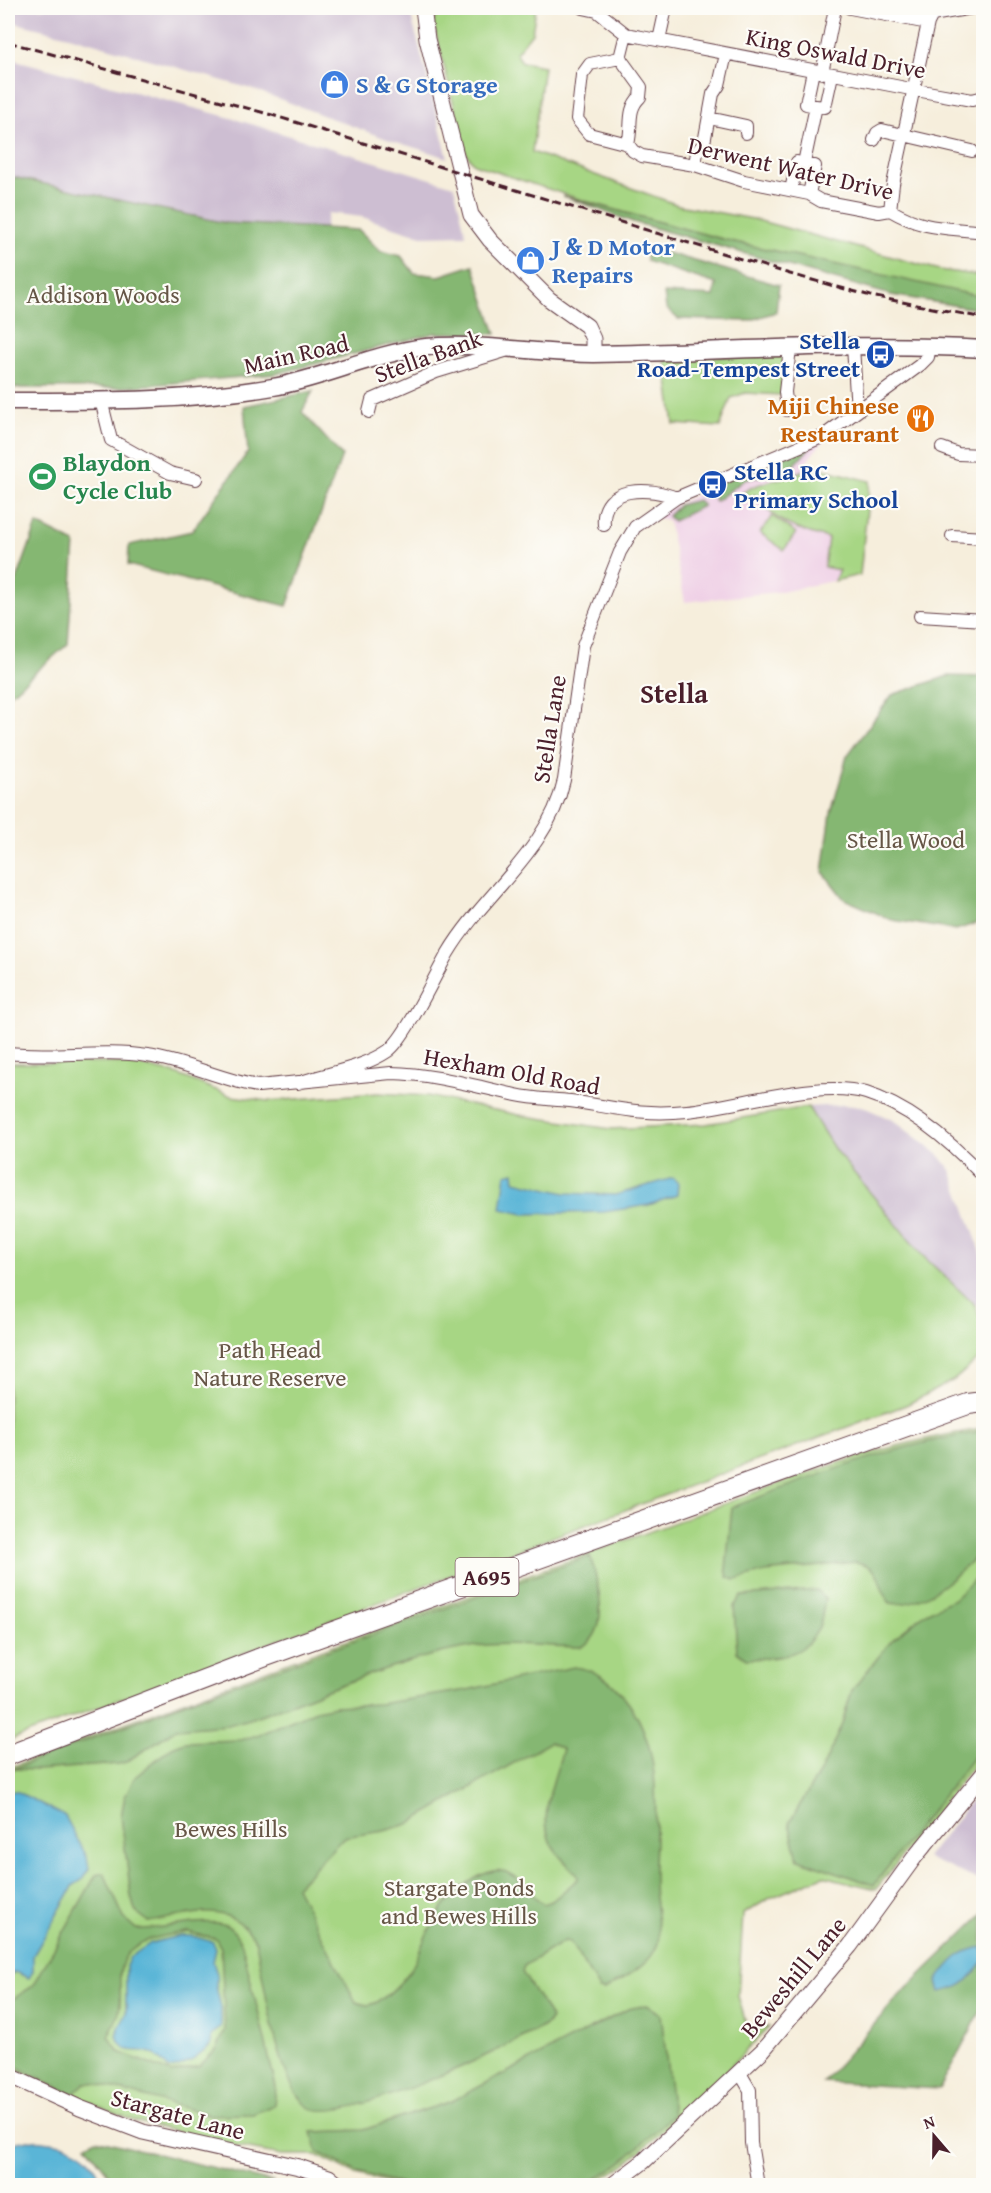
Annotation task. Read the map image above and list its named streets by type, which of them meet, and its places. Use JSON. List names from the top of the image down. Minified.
{"streets":{"main road":["Main Road","A695"],"street":["King Oswald Drive","Derwent Water Drive","Stella Bank","Stella Lane","Hexham Old Road","Beweshill Lane","Stargate Lane"]},"crossings":[["Main Road","Stella Bank"],["Main Road","Stella Lane"],["Stella Lane","Hexham Old Road"]],"districts":["Stella"],"parks":["Addison Woods","Stella Wood","Path Head Nature Reserve","Bewes Hills","Stargate Ponds and Bewes Hills"],"places":{"shop":["S & G Storage","J & D Motor Repairs"],"bus stop":["Stella Road-Tempest Street","Stella RC Primary School"],"restaurant":["Miji Chinese Restaurant"],"sports":["Blaydon Cycle Club"]},"north":"top"}
